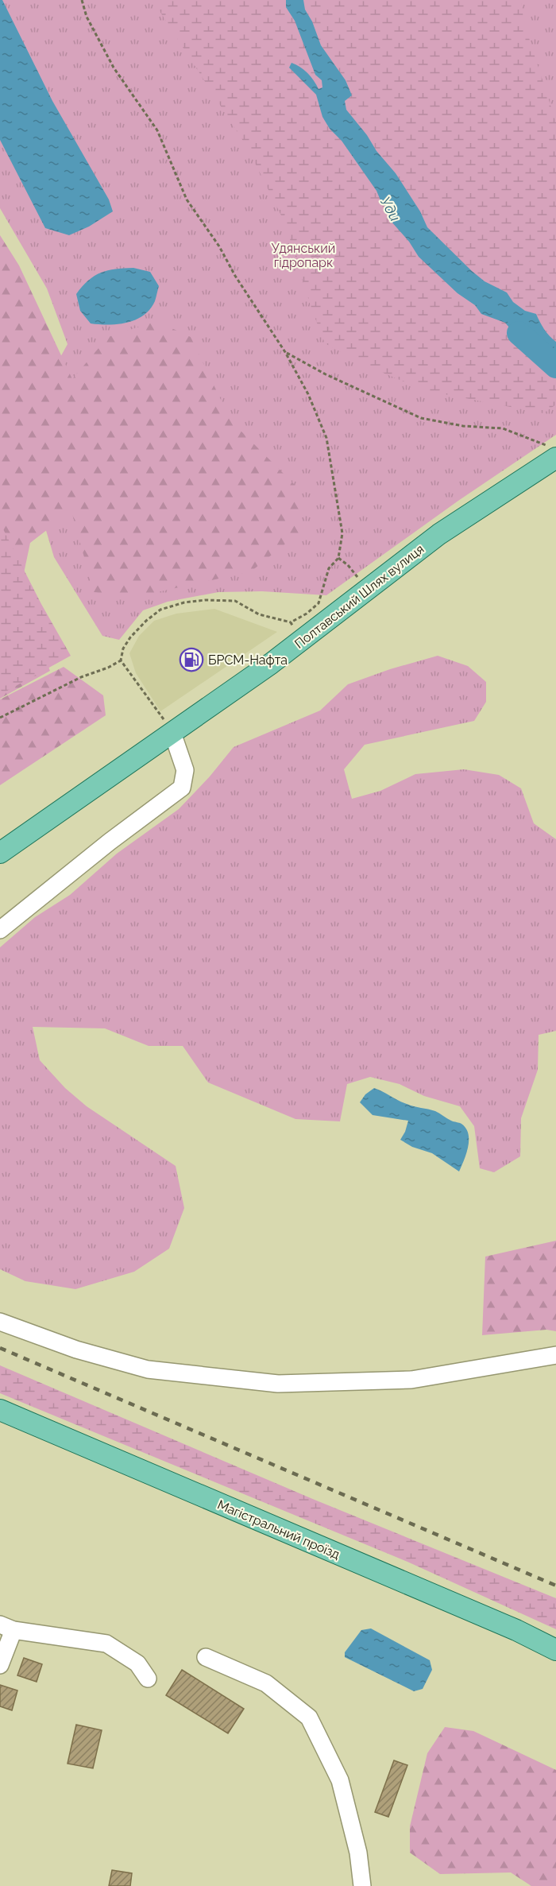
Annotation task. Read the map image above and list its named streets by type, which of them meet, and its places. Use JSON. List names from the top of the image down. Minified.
{"streets":{"main road":["Полтавський Шлях вулиця","Магістральний проїзд"]},"water":["Уди"],"parks":["Удянський гідропарк"],"places":{"fuel station":["БРСМ-Нафта"]}}
